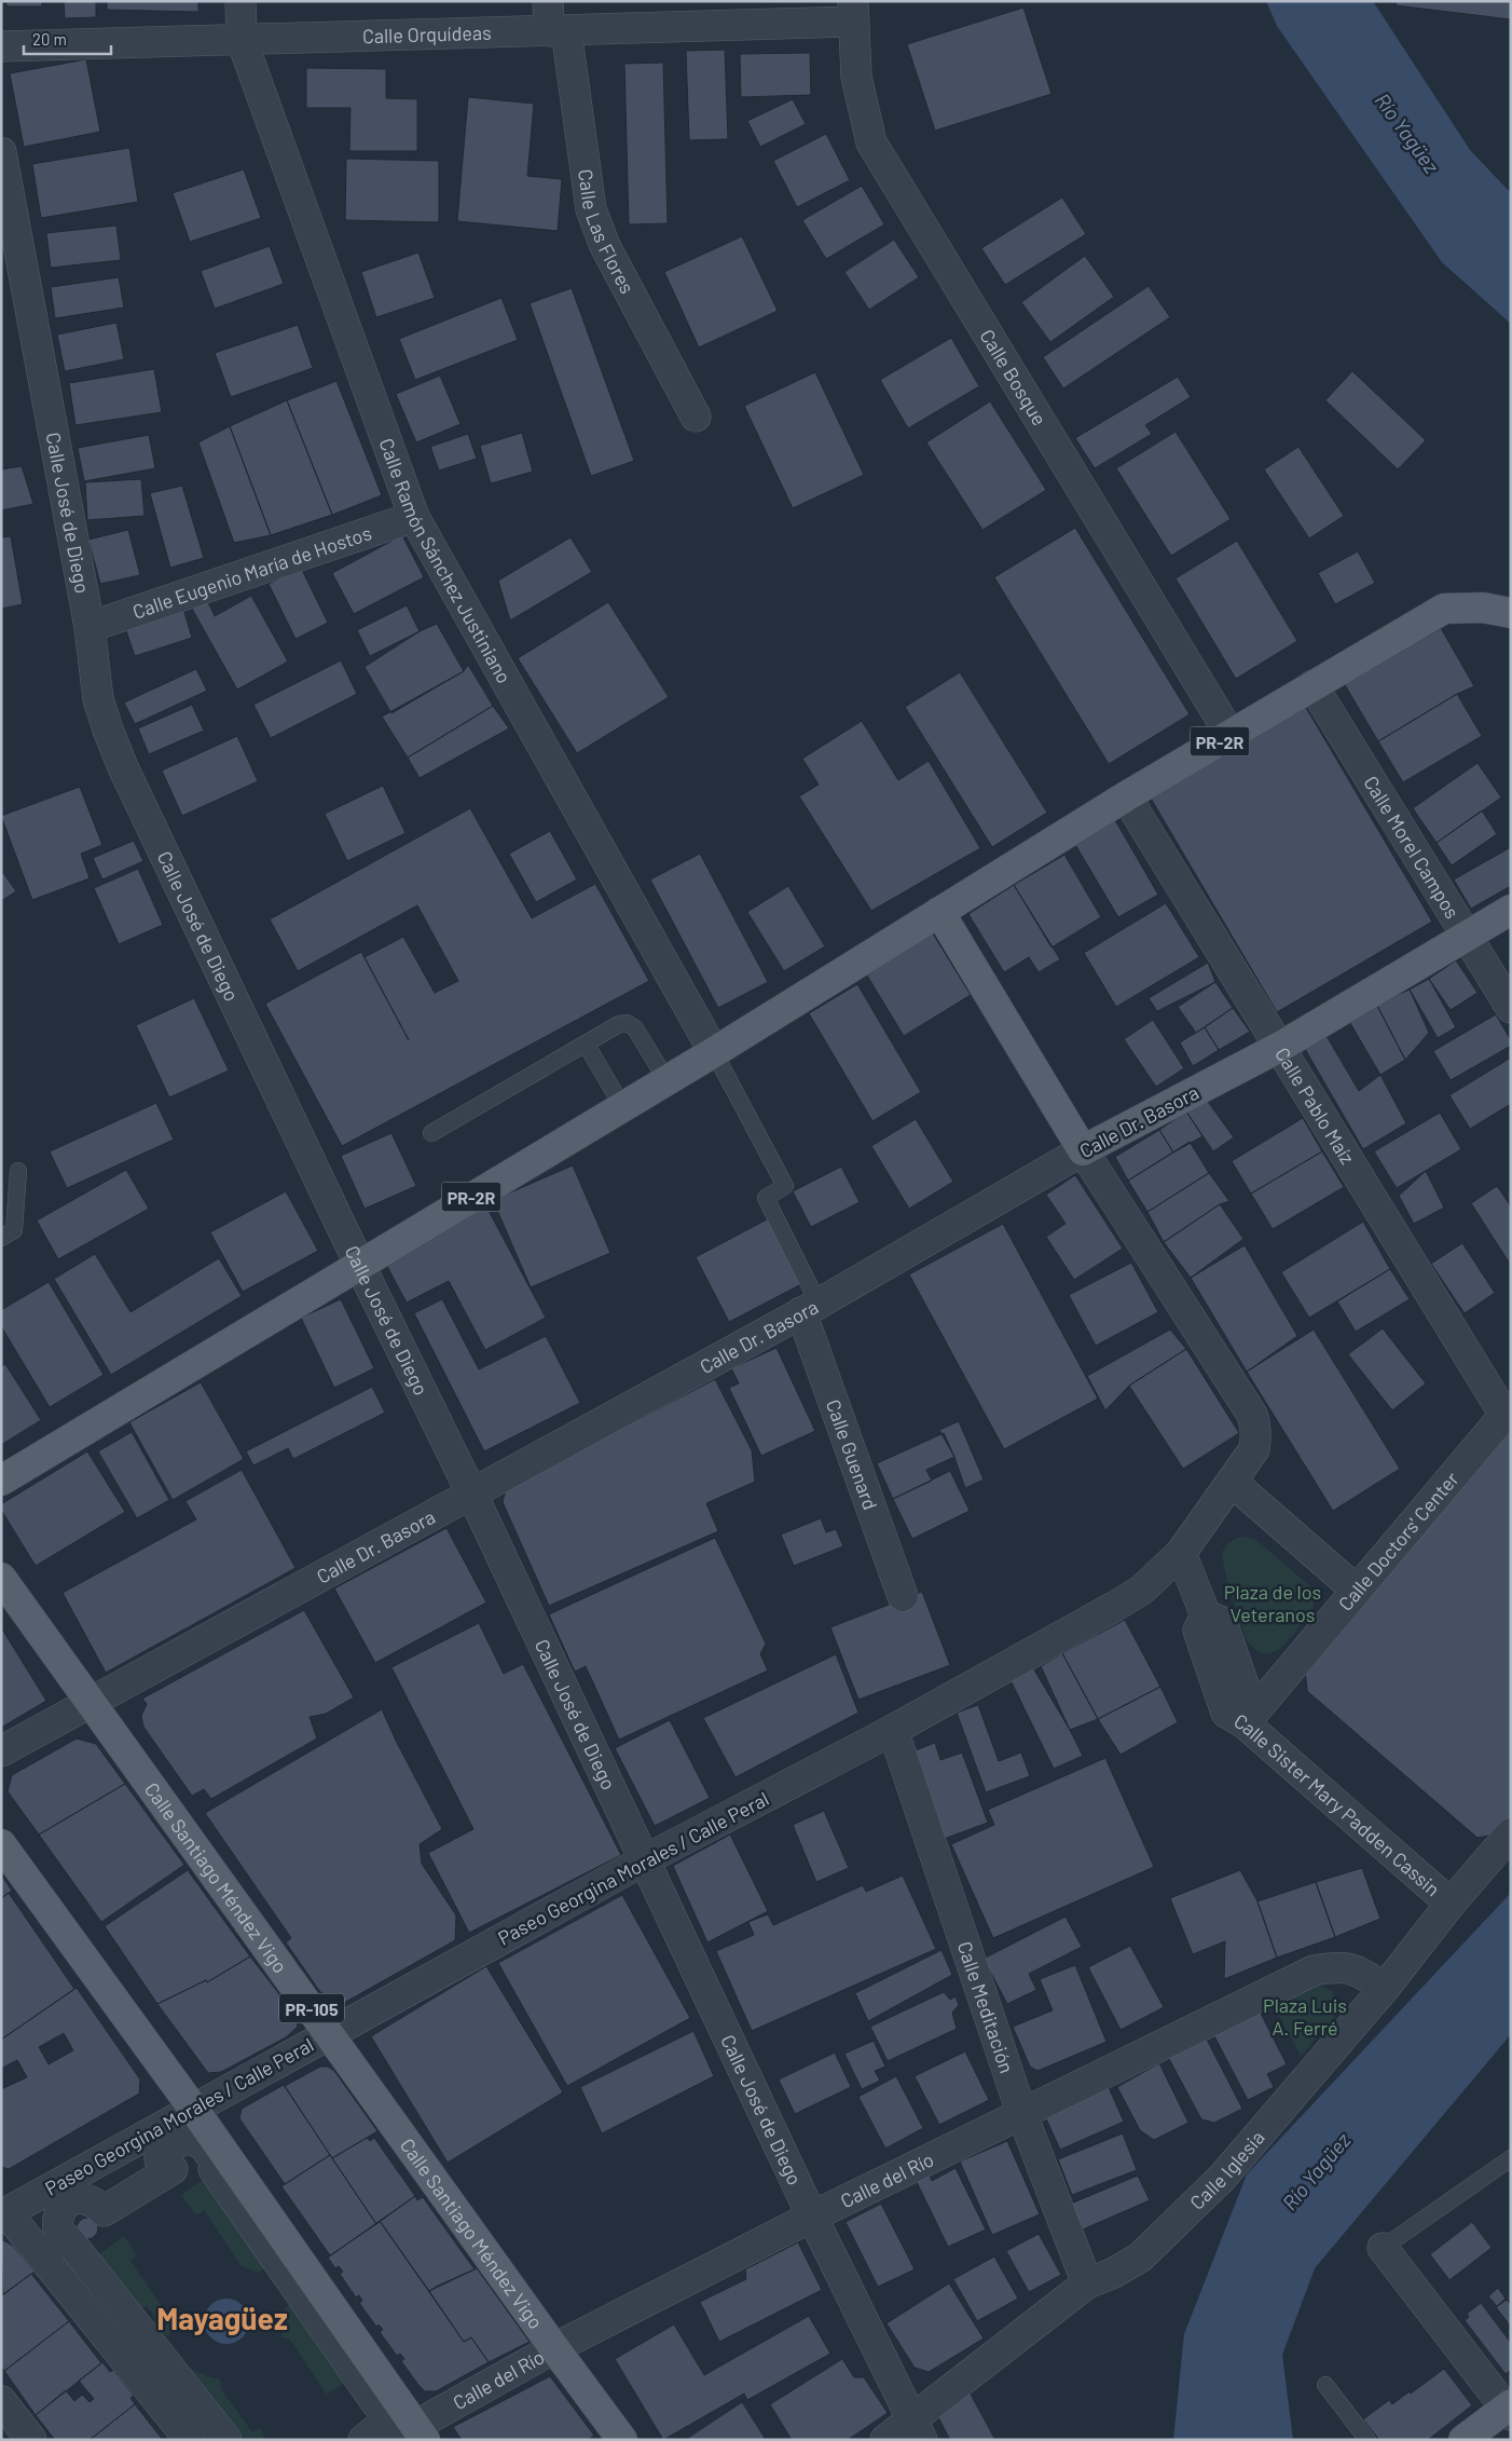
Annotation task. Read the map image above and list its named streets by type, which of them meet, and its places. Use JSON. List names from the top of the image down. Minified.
{"streets":{"main road":["PR-2R","Calle Dr. Basora","Calle Santiago Méndez Vigo","PR-105"],"street":["Calle Orquídeas","Calle Las Flores","Calle Bosque","Calle José de Diego","Calle Ramón Sánchez Justiniano","Calle Eugenio María de Hostos","Calle Morel Campos","Calle Pablo Maíz","Calle Guenard","Calle Doctors' Center","Calle Sister Mary Padden Cassin","Paseo Georgina Morales / Calle Peral","Calle Meditación","Calle Iglesia","Calle del Río"]},"crossings":[["Calle Orquídeas","Calle Las Flores"],["Calle Orquídeas","Calle Bosque"],["Calle Orquídeas","Calle Ramón Sánchez Justiniano"],["Calle Bosque","PR-2R"],["Calle José de Diego","Calle Eugenio María de Hostos"],["Calle José de Diego","PR-2R"],["Calle José de Diego","Calle Dr. Basora"],["Calle José de Diego","Paseo Georgina Morales / Calle Peral"],["Calle José de Diego","Calle Iglesia"],["Calle José de Diego","Calle del Río"],["Calle Ramón Sánchez Justiniano","Calle Eugenio María de Hostos"],["Calle Ramón Sánchez Justiniano","PR-2R"],["PR-2R","Calle Morel Campos"],["PR-2R","Calle Pablo Maíz"],["Calle Morel Campos","Calle Dr. Basora"],["Calle Pablo Maíz","Calle Dr. Basora"],["Calle Pablo Maíz","Calle Doctors' Center"],["Calle Dr. Basora","Calle Guenard"],["Calle Dr. Basora","Paseo Georgina Morales / Calle Peral"],["Calle Dr. Basora","Calle Santiago Méndez Vigo"],["Calle Doctors' Center","Calle Sister Mary Padden Cassin"],["Calle Sister Mary Padden Cassin","Paseo Georgina Morales / Calle Peral"],["Calle Sister Mary Padden Cassin","Calle Iglesia"],["Paseo Georgina Morales / Calle Peral","Calle Santiago Méndez Vigo"],["Paseo Georgina Morales / Calle Peral","Calle Meditación"],["Calle Santiago Méndez Vigo","Calle del Río"],["Calle Meditación","Calle Iglesia"],["Calle Meditación","Calle del Río"],["Calle Iglesia","Calle del Río"]],"districts":["Mayagüez"],"water":["Río Yagüez"],"parks":["Plaza de los Veteranos","Plaza Luis A. Ferré"],"scale_bar":"20 m"}
